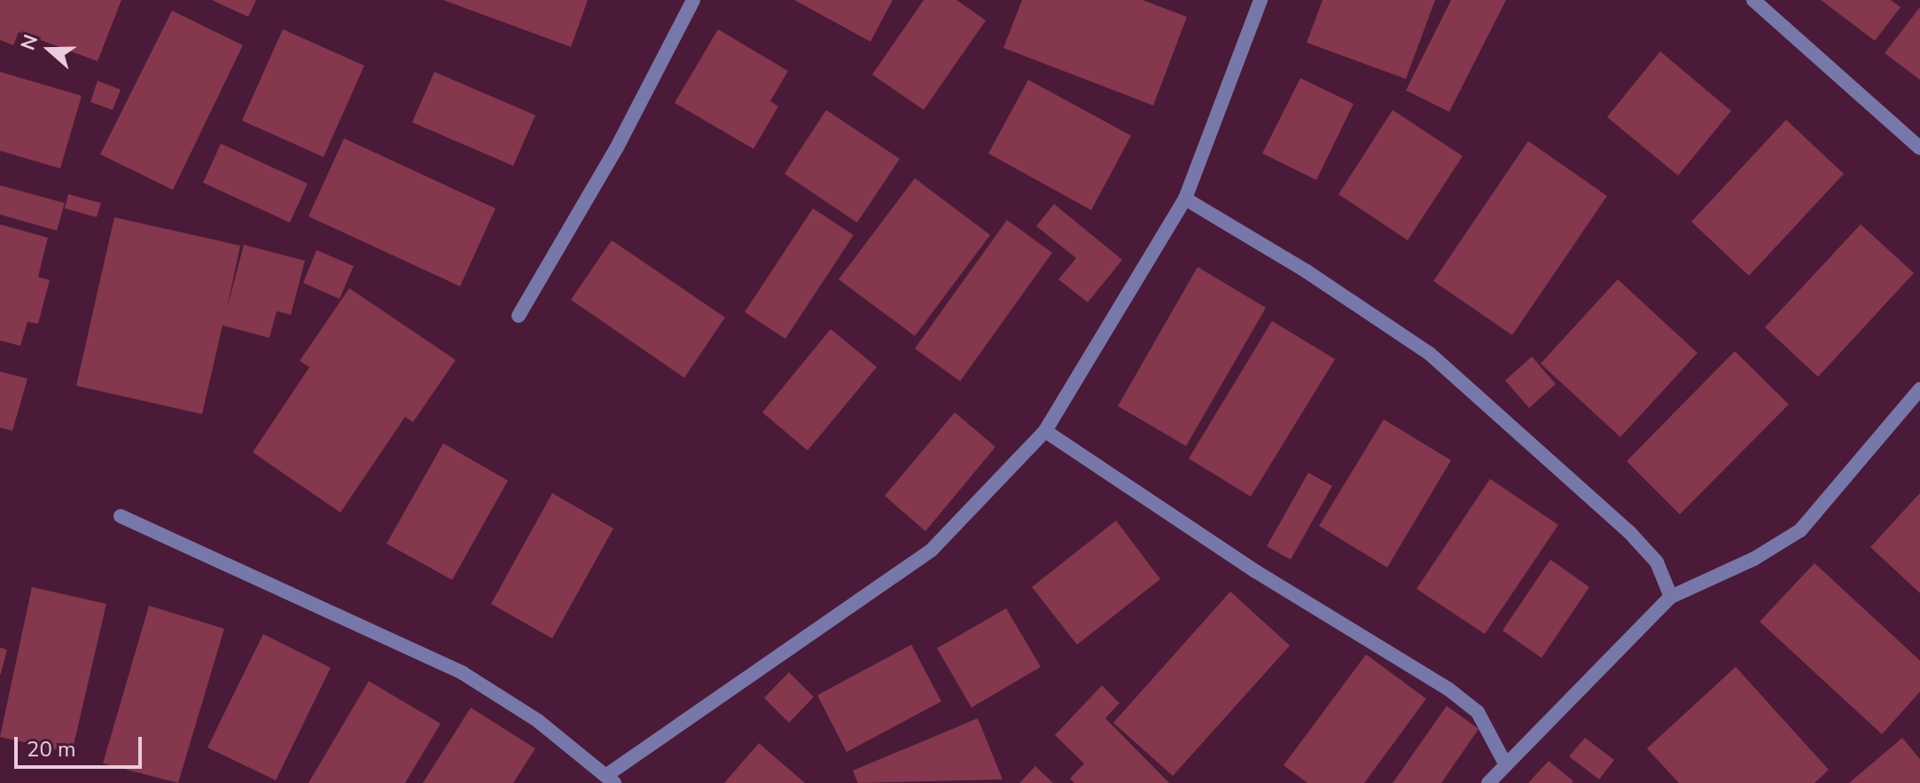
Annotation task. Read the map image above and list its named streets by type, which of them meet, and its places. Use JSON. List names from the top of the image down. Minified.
{"scale_bar":"20 m","north":"left"}
